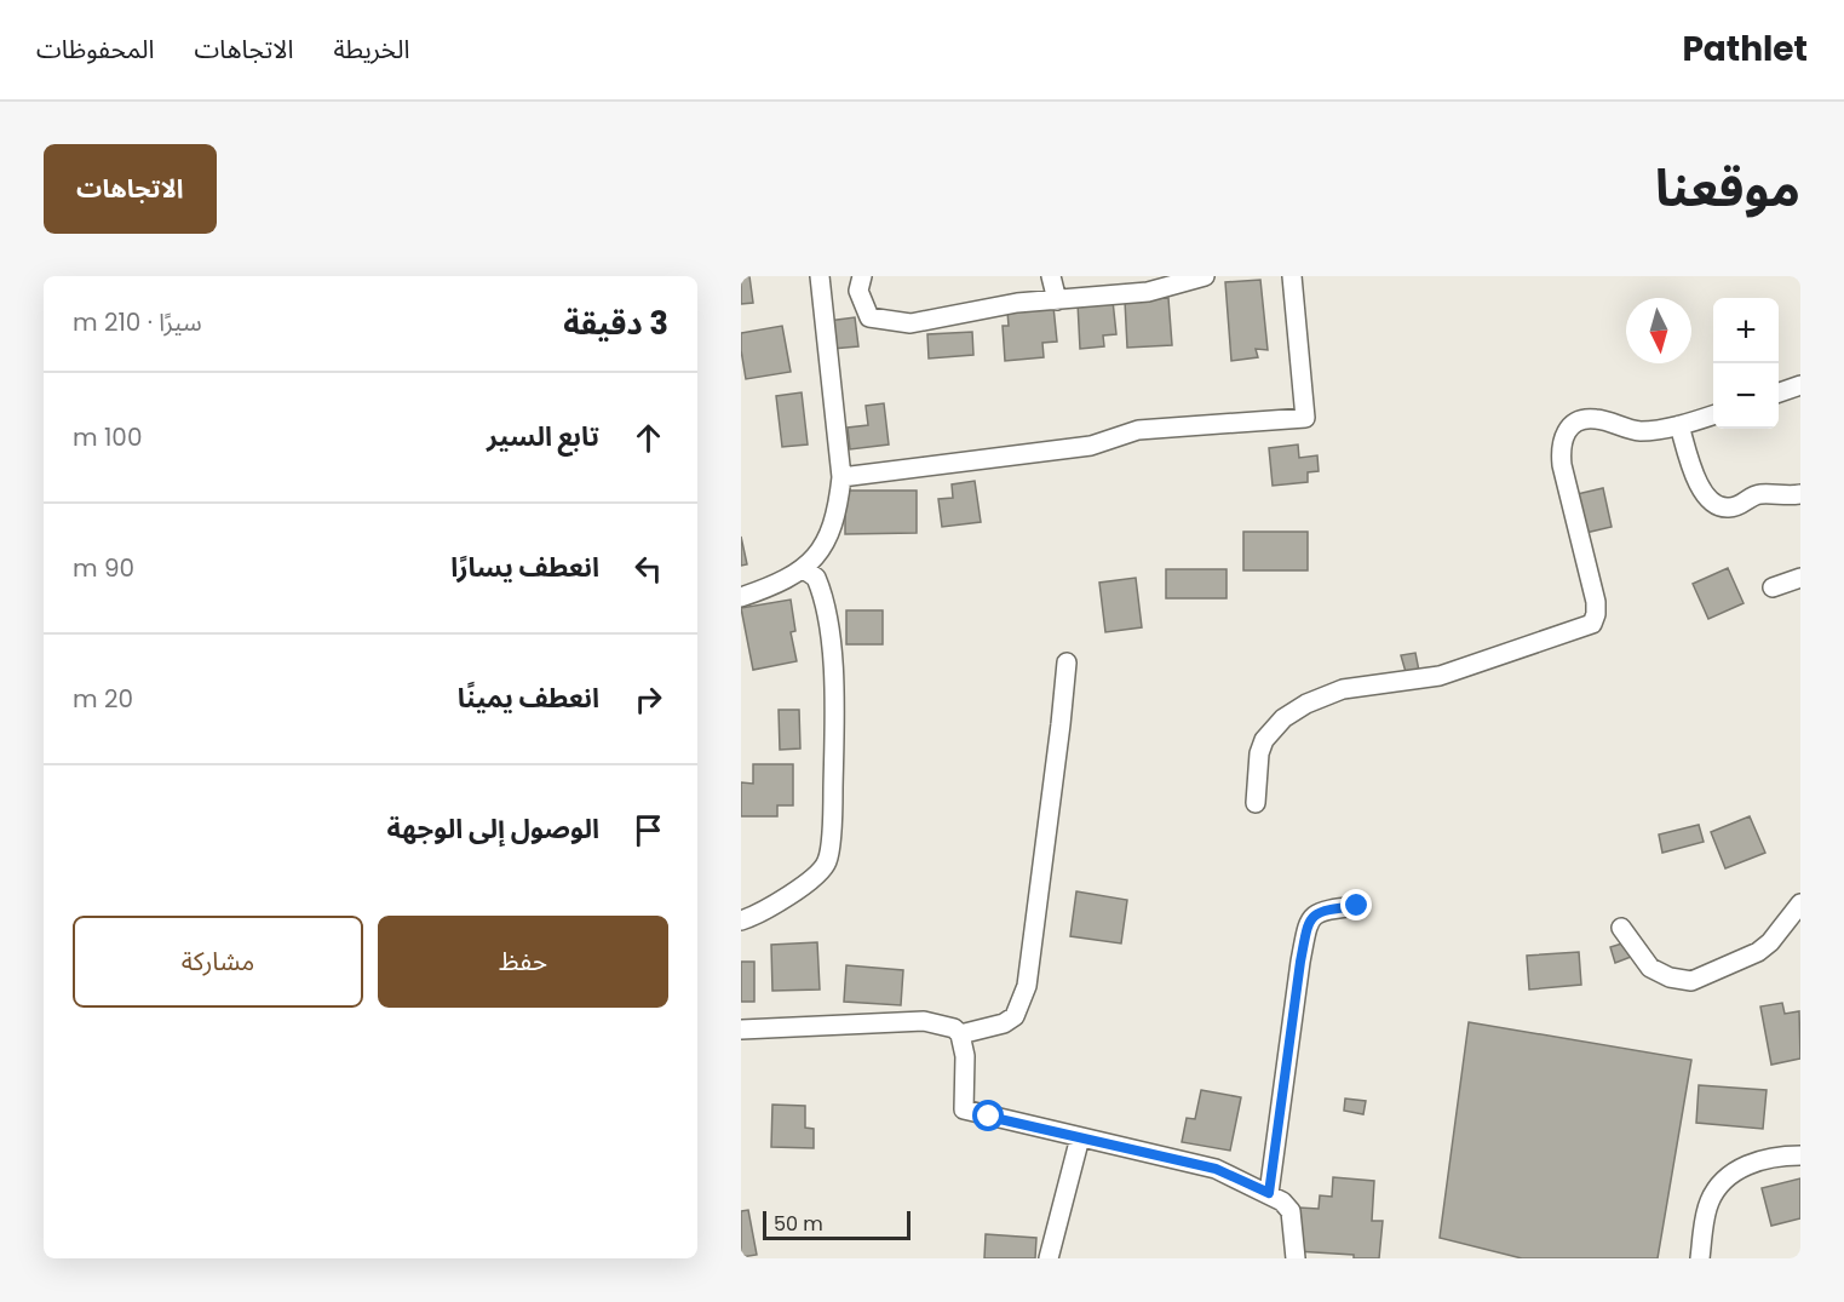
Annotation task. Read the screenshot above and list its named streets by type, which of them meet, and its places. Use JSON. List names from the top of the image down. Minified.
{"scale_bar":"50 m","north":"bottom","page":{"header":"Pathlet","nav":["الخريطة","الاتجاهات","المحفوظات"],"title":"موقعنا","buttons":["الاتجاهات",["حفظ","مشاركة"]],"heading":["3 دقيقة","سيرًا · 210 m"],"map_buttons":["+","−"],"list":[["تابع السير","100 m"],["انعطف يسارًا","90 m"],["انعطف يمينًا","20 m"],"الوصول إلى الوجهة"],"scale":"50 m"}}
